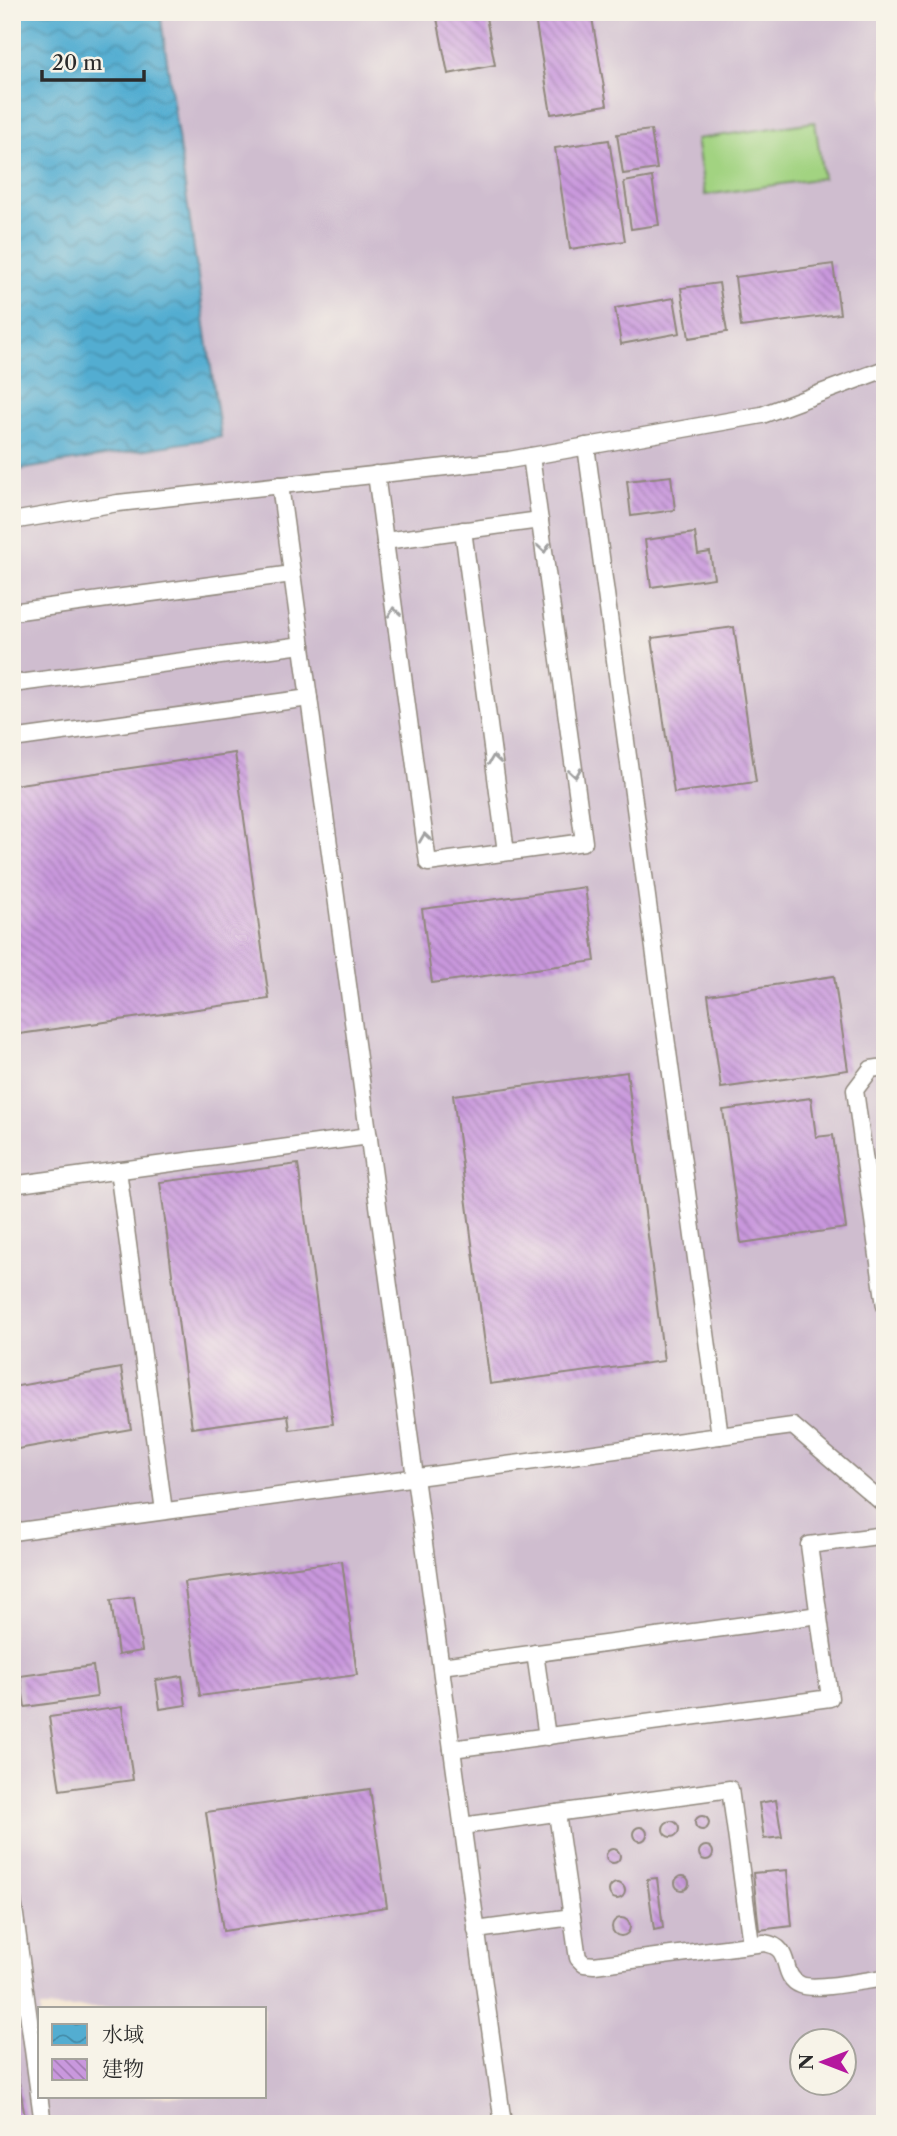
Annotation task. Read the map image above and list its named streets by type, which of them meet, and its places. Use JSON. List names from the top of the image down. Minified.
{"legend":["水域","建物"],"scale_bar":"20 m","north":"left"}
